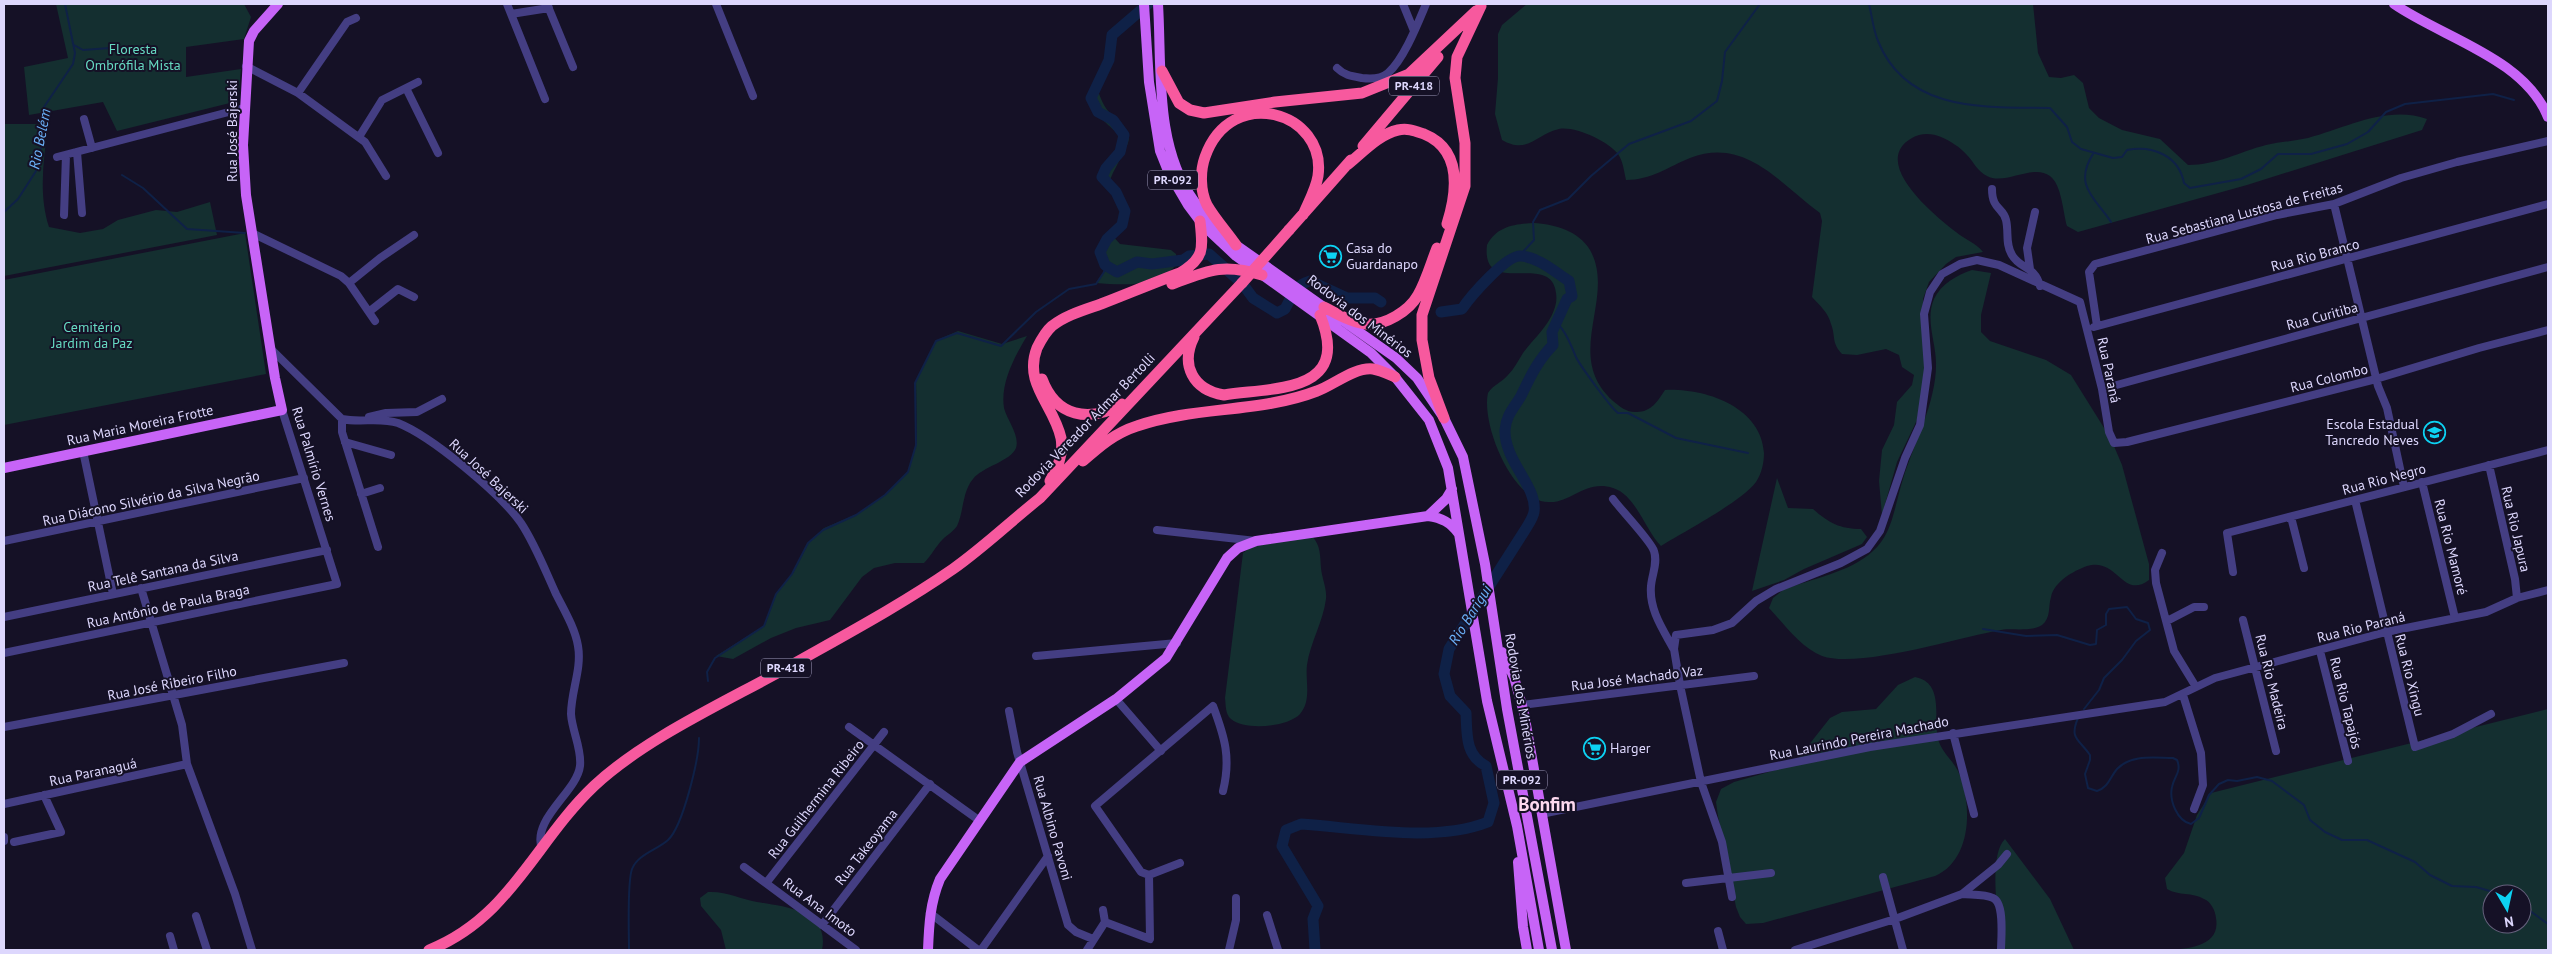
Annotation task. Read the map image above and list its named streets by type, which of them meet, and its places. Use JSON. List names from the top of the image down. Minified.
{"streets":{"highway":["PR-418","Rodovia Vereador Admar Bertolli"],"main road":["Rua José Bajerski","PR-092","Rodovia dos Minérios","Rua Maria Moreira Frotte","Rua Palmírio Vernes"],"street":["Rua Sebastiana Lustosa de Freitas","Rua Rio Branco","Rua Curitiba","Rua Paraná","Rua Colombo","Rua Rio Negro","Rua Diácono Silvério da Silva Negrão","Rua Rio Japura","Rua Rio Mamoré","Rua Telê Santana da Silva","Rua Antônio de Paula Braga","Rua Rio Paraná","Rua Rio Xingu","Rua José Machado Vaz","Rua Rio Madeira","Rua José Ribeiro Filho","Rua Rio Tapajós","Rua Laurindo Pereira Machado","Rua Paranaguá","Rua Guilhermina Ribeiro","Rua Albino Pavoni","Rua Takeoyama","Rua Ana Imoto"]},"crossings":[["Rua José Bajerski","Rodovia Vereador Admar Bertolli"],["Rua José Bajerski","Rua Palmírio Vernes"],["Rua Sebastiana Lustosa de Freitas","Rua Rio Branco"],["Rua Rio Branco","Rua Paraná"],["Rua Curitiba","Rua Paraná"],["Rua Paraná","Rua Colombo"],["Rua Maria Moreira Frotte","Rua Palmírio Vernes"],["Rua Palmírio Vernes","Rua Diácono Silvério da Silva Negrão"],["Rua Palmírio Vernes","Rua Telê Santana da Silva"],["Rua Palmírio Vernes","Rua Antônio de Paula Braga"],["Rua Rio Negro","Rua Rio Japura"],["Rua Rio Negro","Rua Rio Mamoré"],["Rua Rio Negro","Rua Rio Xingu"],["Rua Rio Japura","Rua Rio Paraná"],["Rua Rio Mamoré","Rua Rio Paraná"],["Rua Rio Paraná","Rua Rio Xingu"],["Rua Rio Paraná","Rua Rio Madeira"],["Rua Rio Paraná","Rua Rio Tapajós"],["Rua Rio Paraná","Rua Laurindo Pereira Machado"],["Rua Guilhermina Ribeiro","Rua Ana Imoto"],["Rua Takeoyama","Rua Ana Imoto"]],"districts":["Bonfim"],"water":["Rio Belém","Rio Barigui"],"parks":["Floresta Ombrófila Mista","Cemitério Jardim da Paz"],"places":{"supermarket":["Casa do Guardanapo","Harger"],"school or university":["Escola Estadual Tancredo Neves"]},"north":"bottom"}
